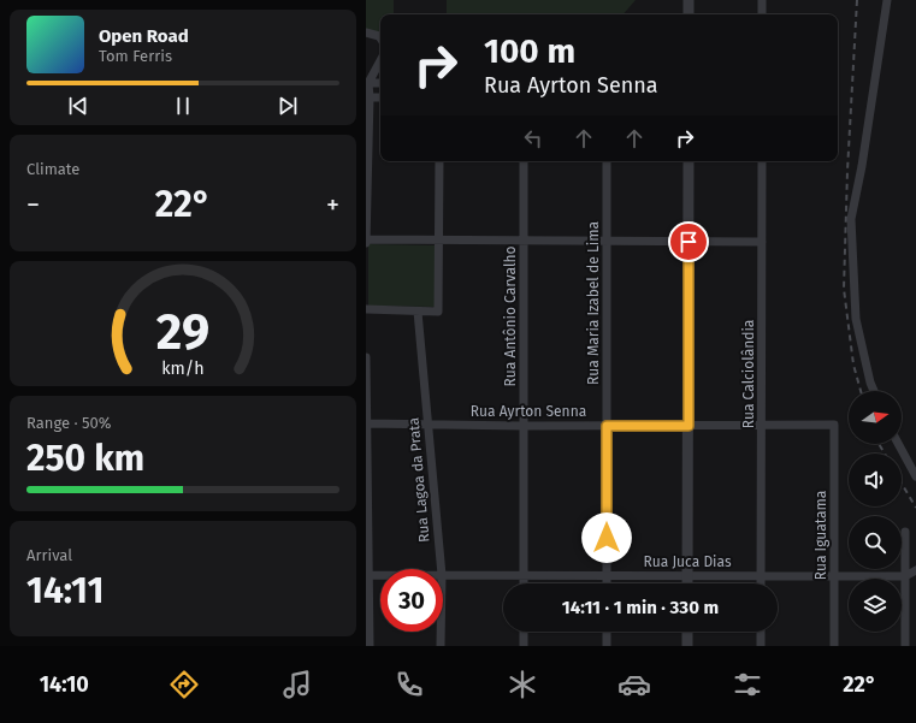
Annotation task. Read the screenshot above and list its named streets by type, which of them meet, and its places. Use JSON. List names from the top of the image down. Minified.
{"streets":{"street":["Rua Maria Izabel de Lima","Rua Antônio Carvalho","Rua Calciolândia","Rua Ayrton Senna","Rua Lagoa da Prata","Rua Iguatama","Rua Juca Dias"]},"crossings":[["Rua Maria Izabel de Lima","Rua Ayrton Senna"],["Rua Maria Izabel de Lima","Rua Juca Dias"],["Rua Antônio Carvalho","Rua Ayrton Senna"],["Rua Antônio Carvalho","Rua Juca Dias"],["Rua Calciolândia","Rua Ayrton Senna"],["Rua Calciolândia","Rua Juca Dias"],["Rua Ayrton Senna","Rua Lagoa da Prata"],["Rua Ayrton Senna","Rua Iguatama"],["Rua Iguatama","Rua Juca Dias"]],"north":"right","page":{"turn":["100 m","Rua Ayrton Senna"],"song":["Open Road","Tom Ferris"],"tile":["Climate",["Range · 50%","250 km"],["Arrival","14:11"]],"heat":["−","22°","+"],"limit":"30","trip":"14:11 · 1 min · 330 m","tabs":["14:10","22°"],"gauge":["29","km/h"]}}
